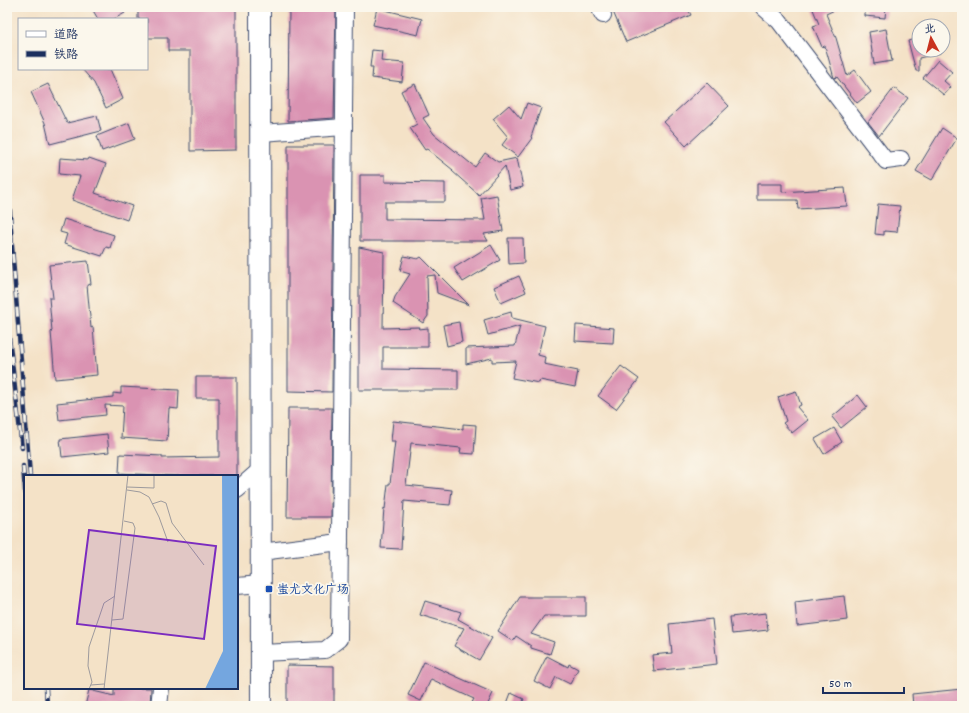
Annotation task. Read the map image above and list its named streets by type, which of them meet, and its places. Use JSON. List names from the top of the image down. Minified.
{"places":{"transit":["蚩尤文化广场"]},"legend":["道路","铁路"],"scale_bar":"50 m","north":"top"}
